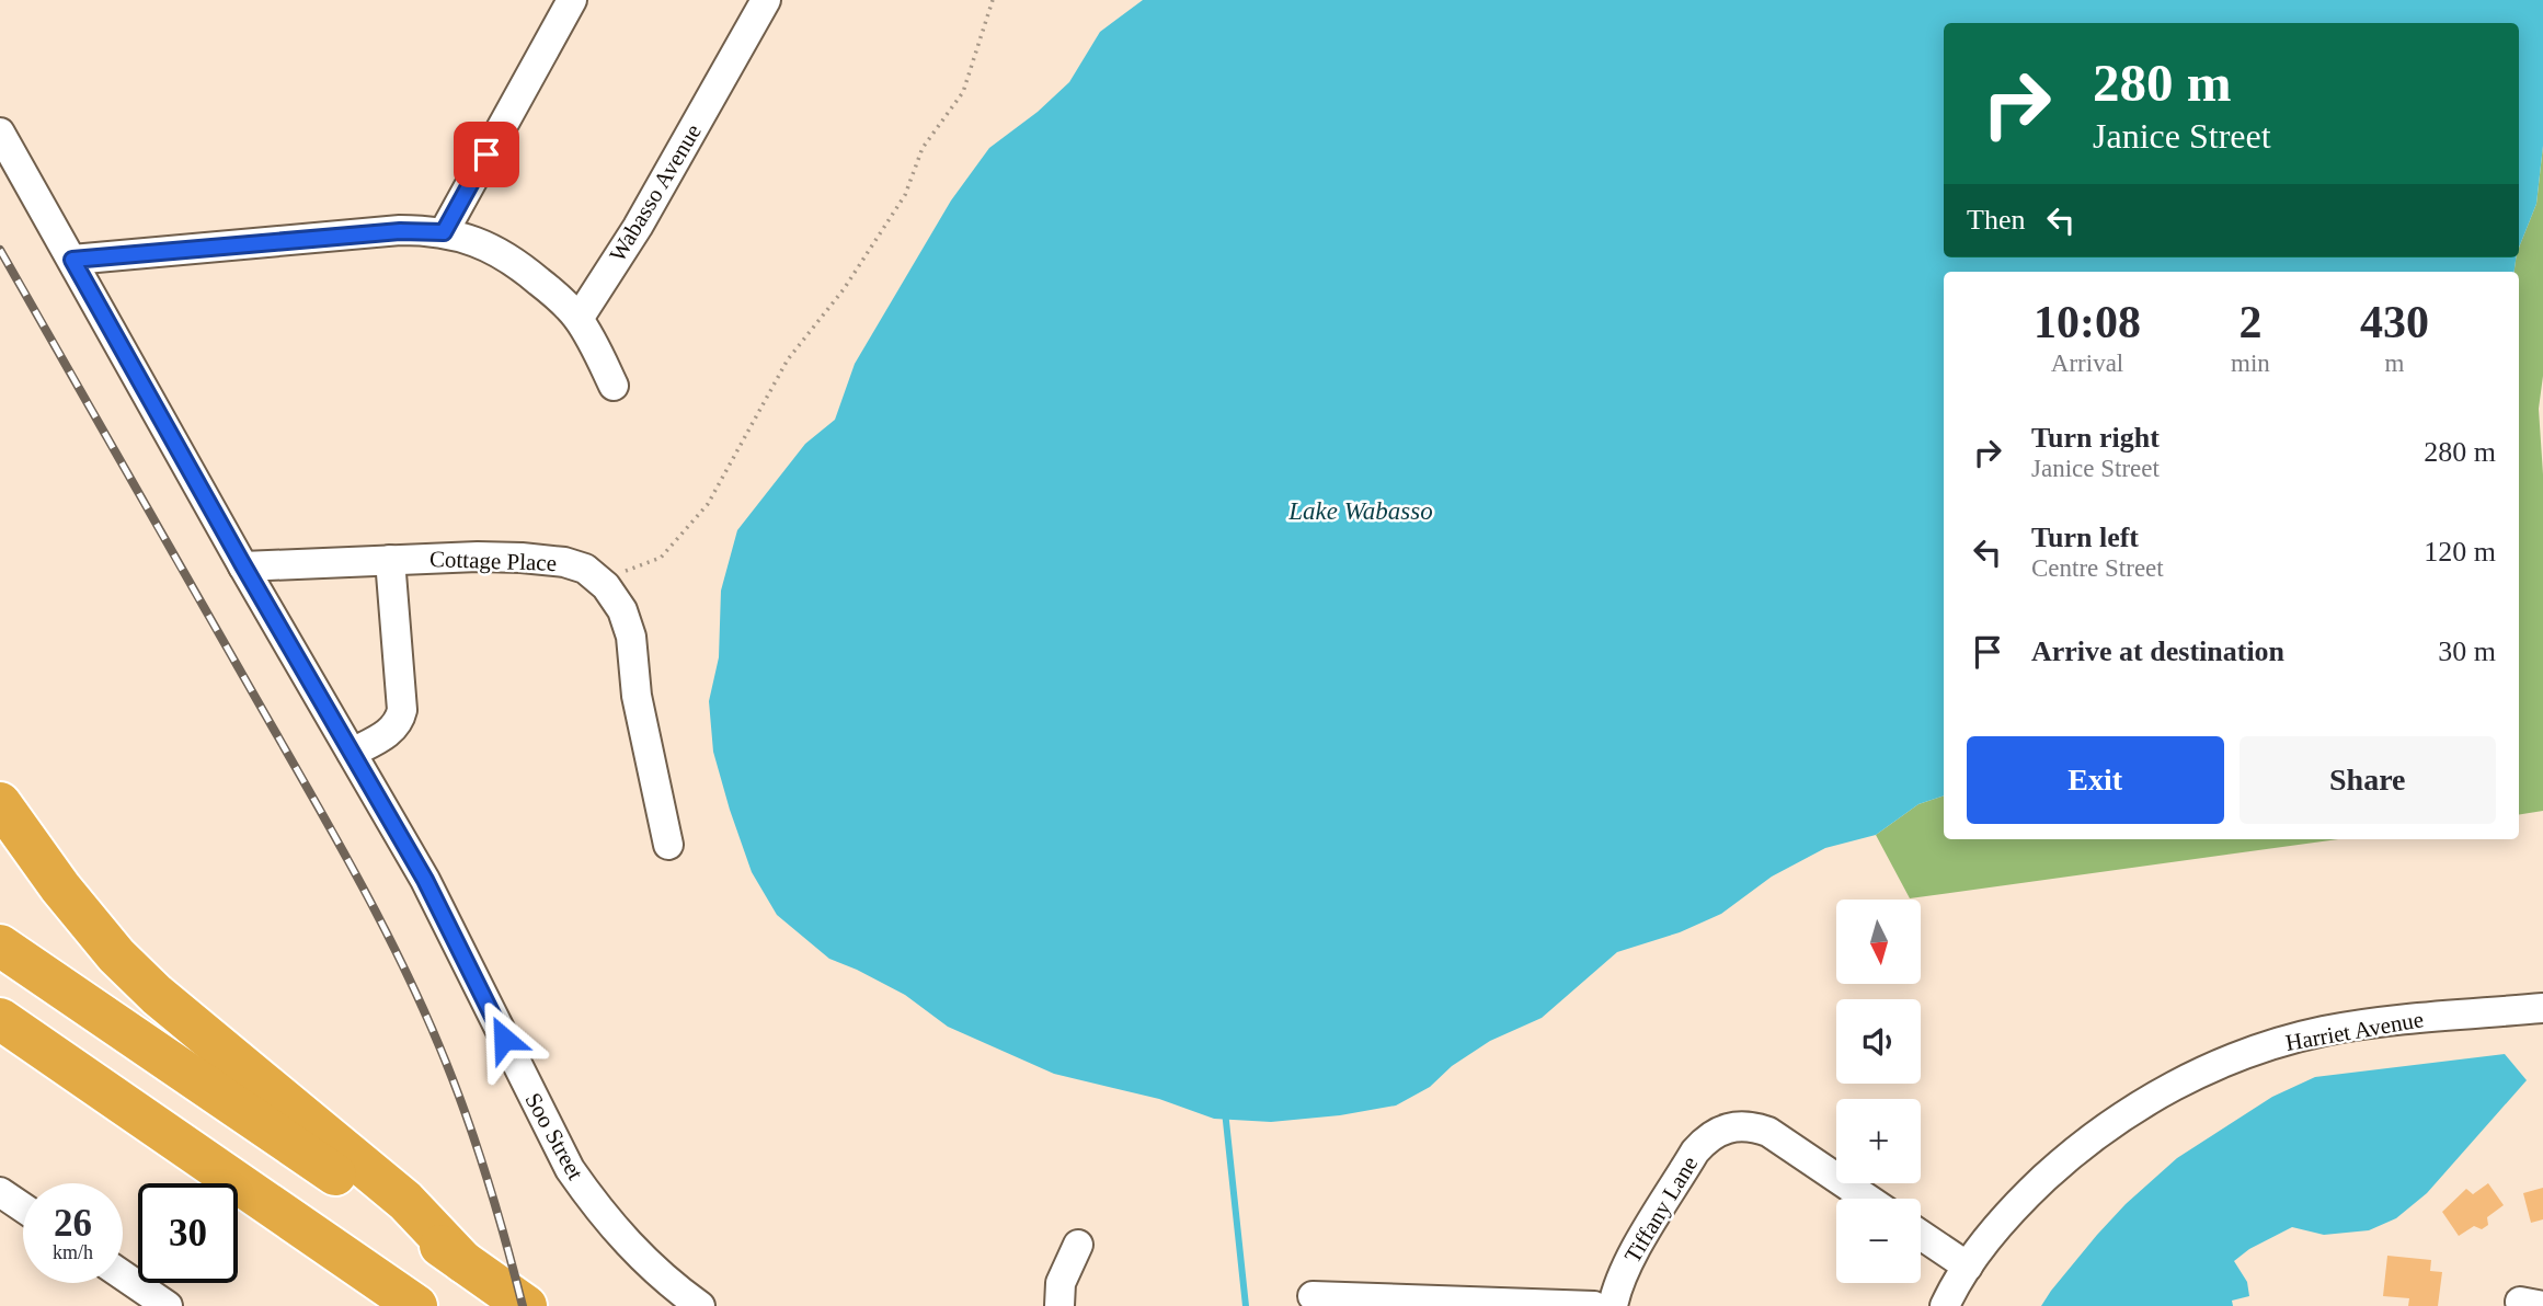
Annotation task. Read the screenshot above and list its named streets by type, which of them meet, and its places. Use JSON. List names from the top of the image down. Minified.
{"streets":{"street":["Wabasso Avenue","Cottage Place","Harriet Avenue","Soo Street","Tiffany Lane"]},"crossings":[["Cottage Place","Soo Street"]],"water":["Lake Wabasso"],"north":"bottom","page":{"turn":["280 m","Janice Street"],"then":"Then","eta":["10:08","Arrival","2","min","430","m"],"list":[{"name":"Turn right","note":"Janice Street","value":"280 m"},{"name":"Turn left","note":"Centre Street","value":"120 m"},{"name":"Arrive at destination","value":"30 m"}],"buttons":["Exit","Share"],"map_buttons":["+","−"],"speed":"26 km/h","limit":"30"}}
